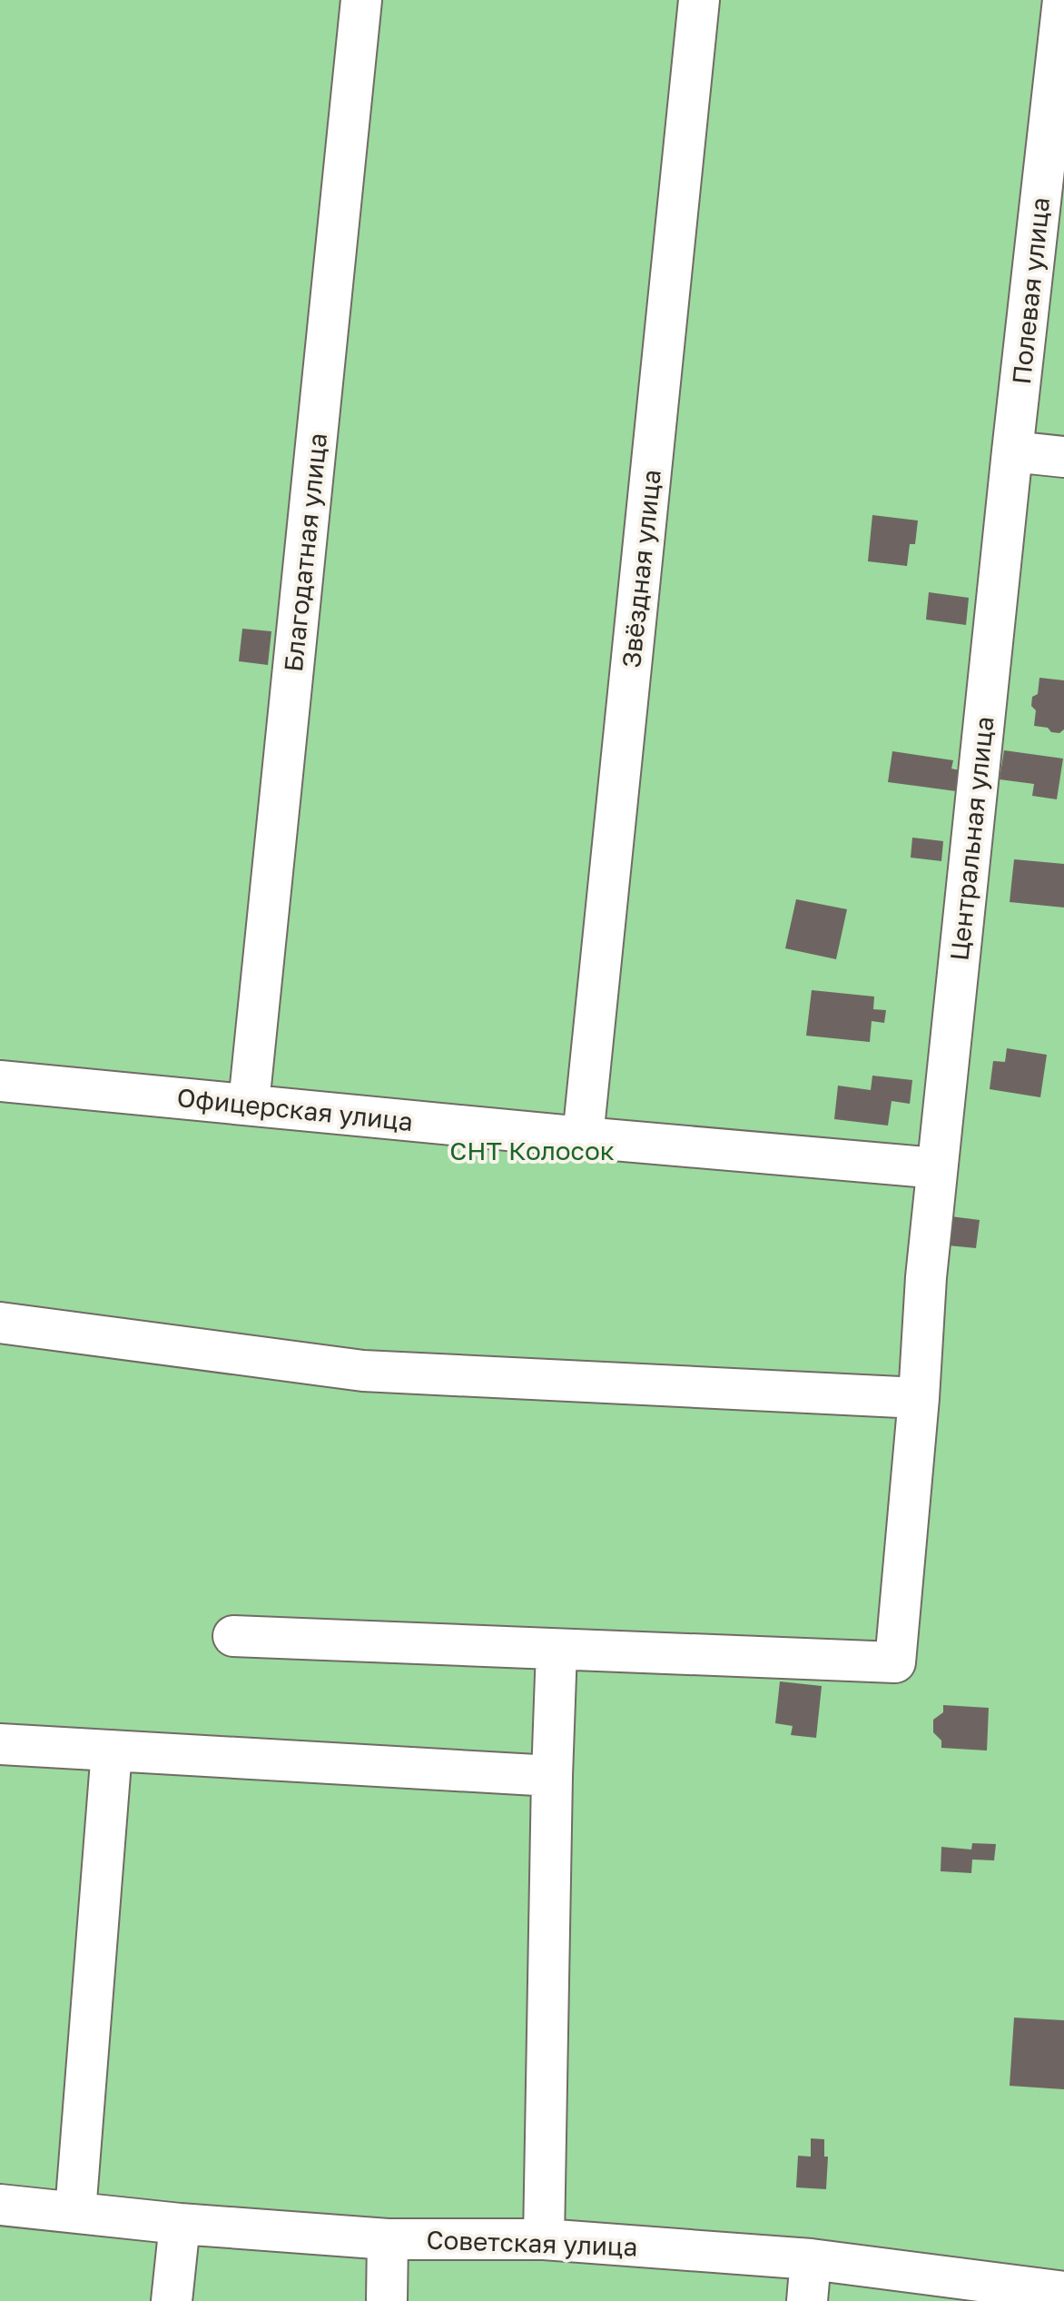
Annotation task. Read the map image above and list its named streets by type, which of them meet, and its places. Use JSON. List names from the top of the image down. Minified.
{"streets":{"street":["Полевая улица","Благодатная улица","Звёздная улица","Центральная улица","Офицерская улица","Советская улица"]},"crossings":[["Полевая улица","Центральная улица"],["Благодатная улица","Офицерская улица"],["Звёздная улица","Офицерская улица"],["Центральная улица","Офицерская улица"]],"parks":["СНТ Колосок"]}
